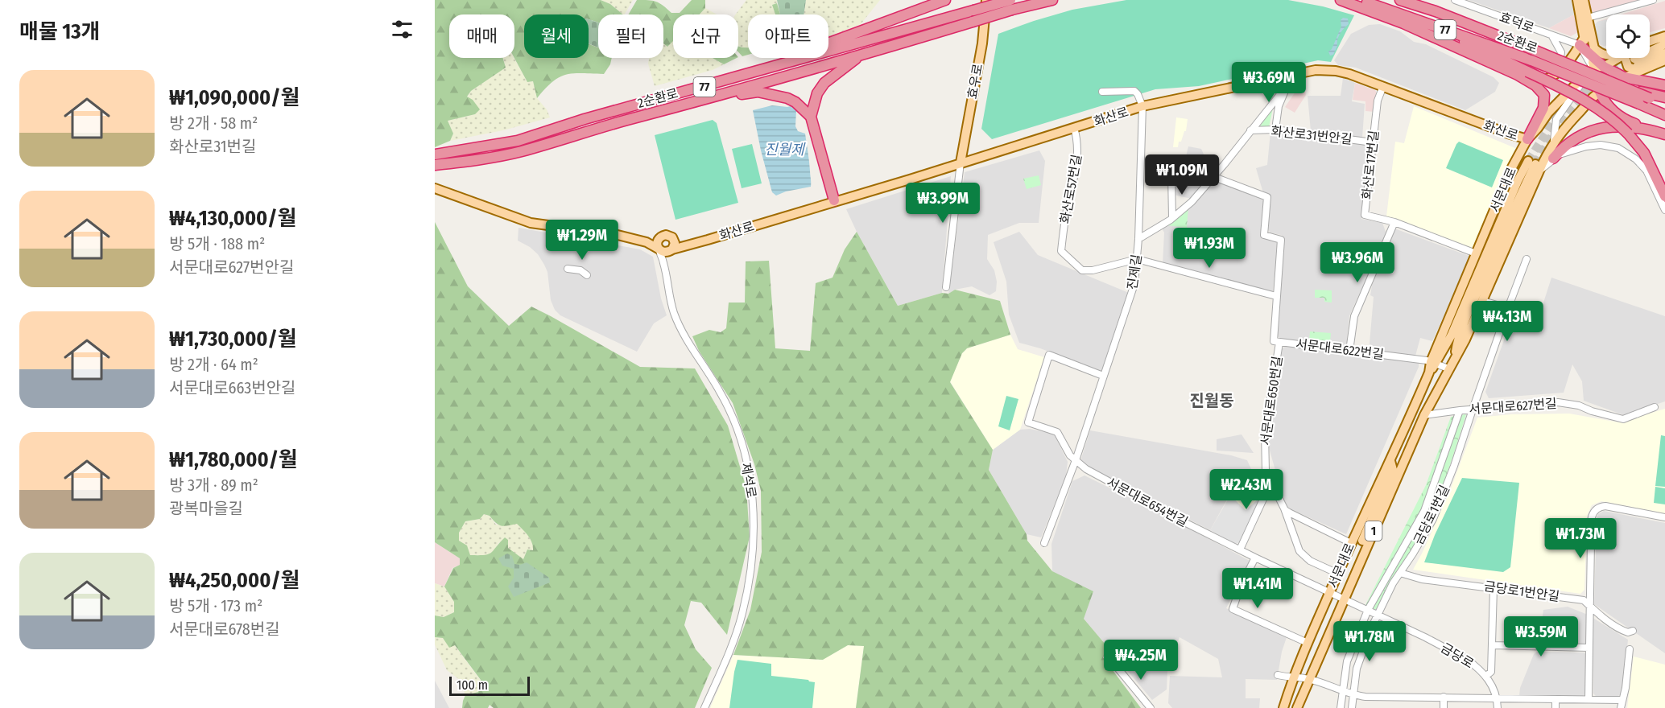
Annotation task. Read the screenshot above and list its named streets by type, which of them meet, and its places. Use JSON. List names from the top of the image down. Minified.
{"streets":{"highway":["77","2순환로"],"main road":["효우로","화산로","서문대로","1"],"street":["효덕로","화산로31번안길","화산로17번길","화산로57번길","진제길","서문대로622번길","서문대로650번길","서문대로627번길","제석로","서문대로654번길","금당로1번길","금당로1번안길","금당로"]},"crossings":[["효우로","화산로"],["화산로","화산로17번길"],["화산로","화산로57번길"],["화산로","서문대로"],["화산로","진제길"],["화산로31번안길","화산로17번길"],["화산로17번길","서문대로"],["화산로57번길","진제길"],["서문대로","서문대로622번길"],["서문대로","서문대로650번길"],["서문대로","서문대로627번길"],["서문대로","서문대로654번길"],["서문대로","금당로"],["진제길","서문대로654번길"],["서문대로622번길","서문대로650번길"],["서문대로627번길","금당로1번길"],["서문대로654번길","금당로"],["금당로1번길","금당로1번안길"],["금당로1번길","금당로"]],"districts":["진월동"],"water":["진월제"],"scale_bar":"100 m","page":{"heading":"매물 13개","chip":["매매","월세","필터","신규","아파트"],"list":[{"name":"₩1,090,000/월","note":"방 2개 · 58 m² · 화산로31번길"},{"name":"₩4,130,000/월","note":"방 5개 · 188 m² · 서문대로627번안길"},{"name":"₩1,730,000/월","note":"방 2개 · 64 m² · 서문대로663번안길"},{"name":"₩1,780,000/월","note":"방 3개 · 89 m² · 광복마을길"},{"name":"₩4,250,000/월","note":"방 5개 · 173 m² · 서문대로678번길"}],"price":["₩3.69M","₩1.09M","₩3.99M","₩1.29M","₩1.93M","₩3.96M","₩4.13M","₩2.43M","₩1.73M","₩1.41M","₩3.59M","₩1.78M","₩4.25M"],"scale":"100 m"}}
